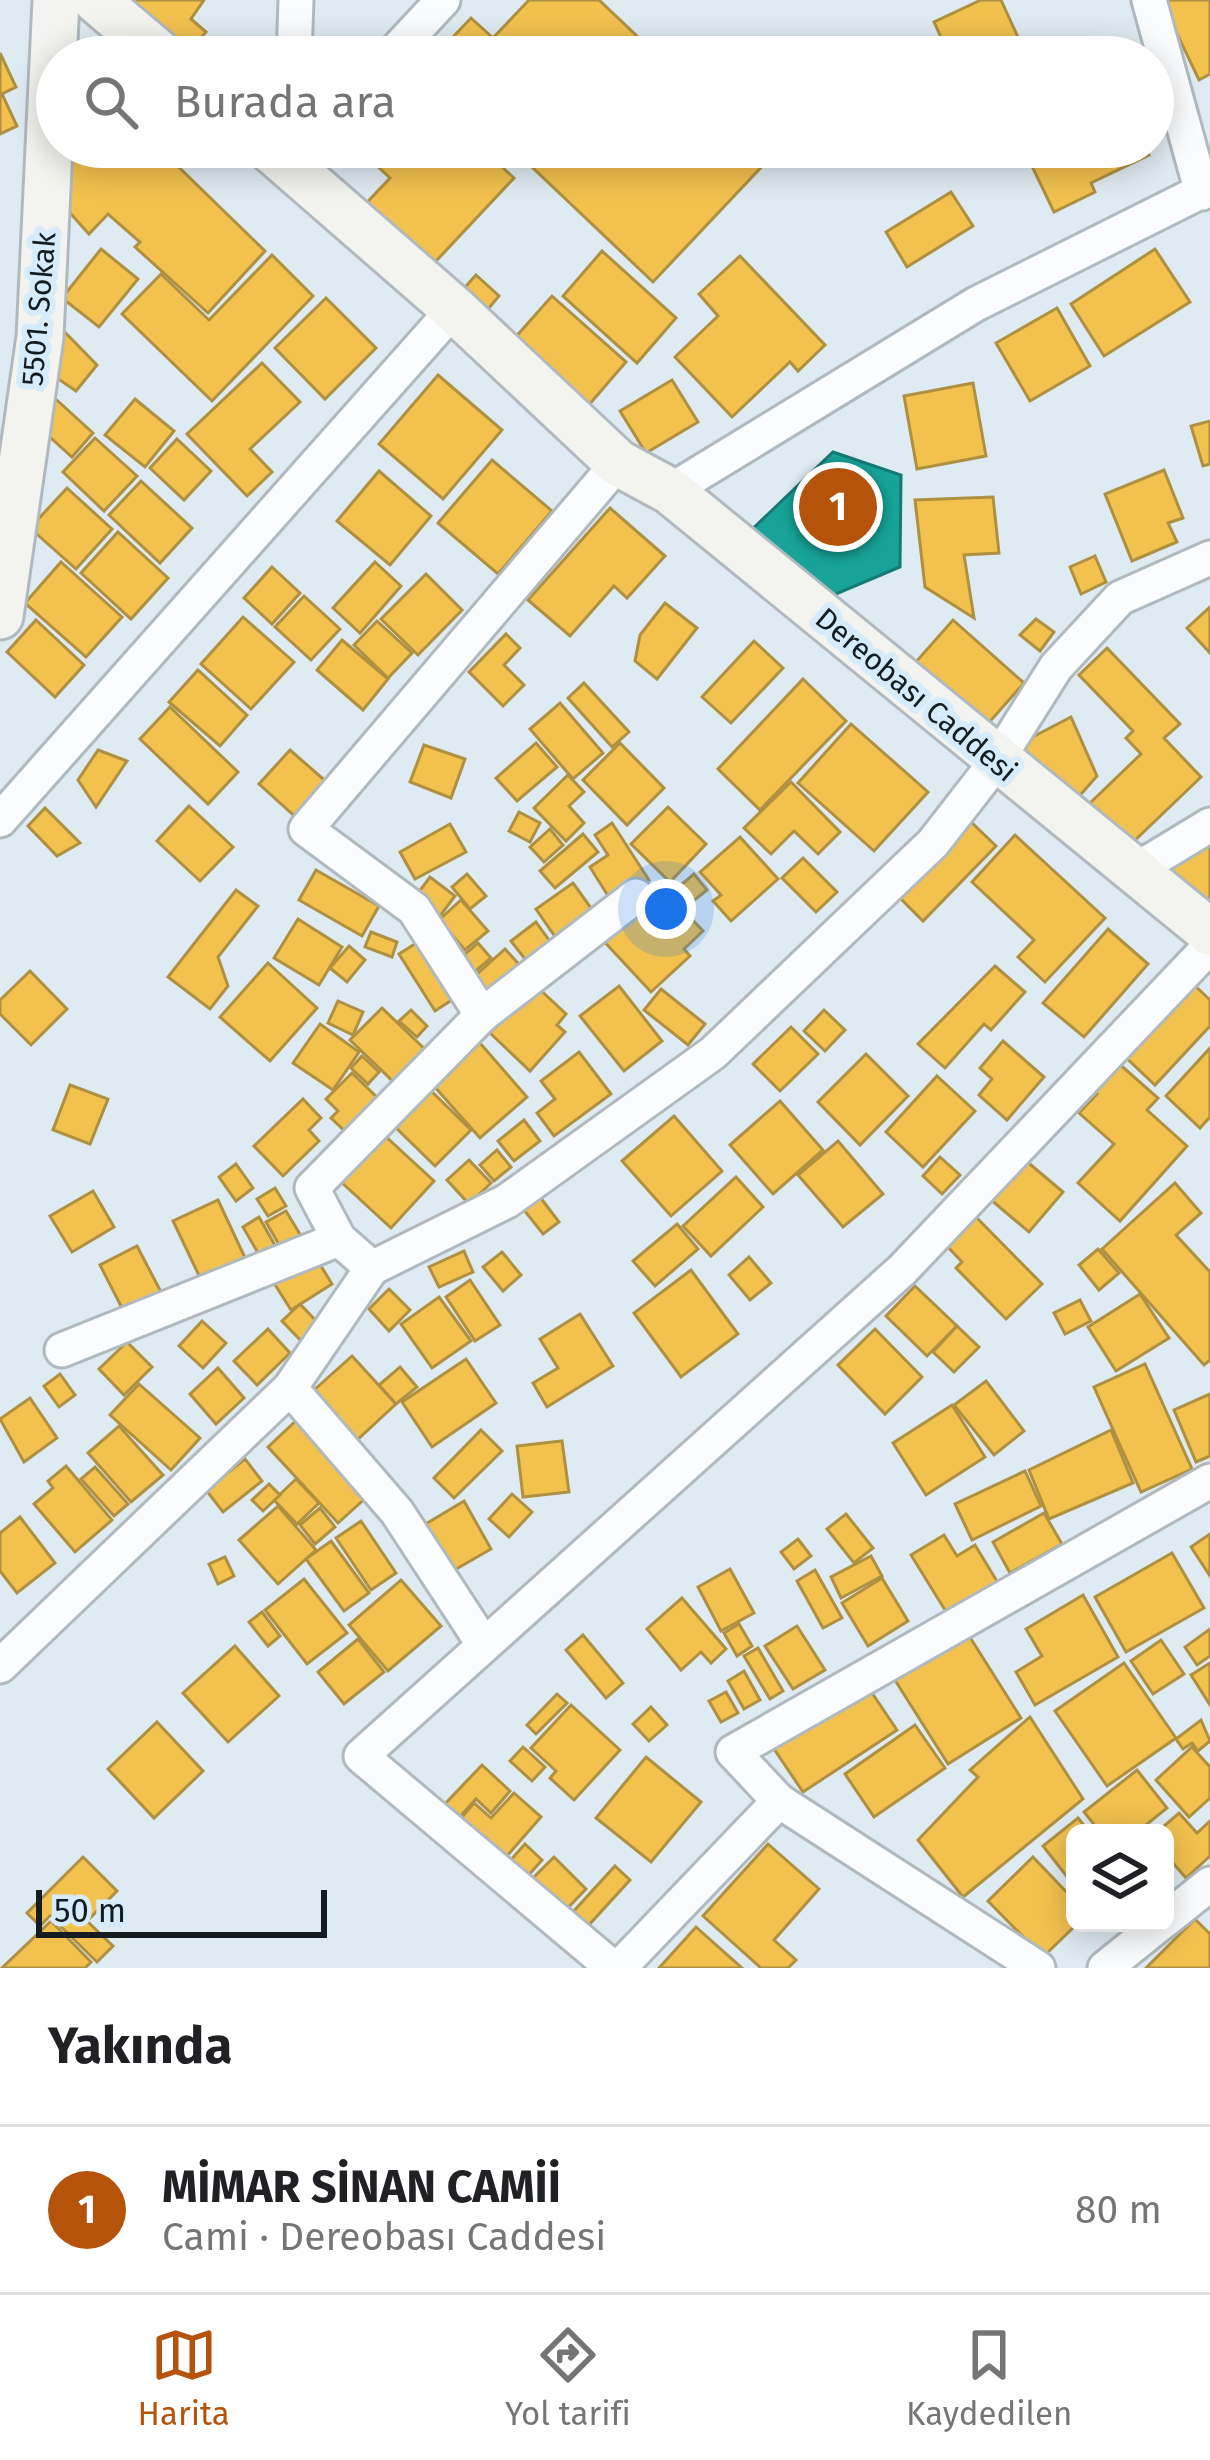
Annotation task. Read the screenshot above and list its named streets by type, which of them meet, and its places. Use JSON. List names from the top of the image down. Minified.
{"streets":{"street":["5501. Sokak","Dereobası Caddesi"]},"scale_bar":"50 m","page":{"search":"Burada ara","pins":"1","scale":"50 m","heading":"Yakında","list":[{"mark":"1","name":"MİMAR SİNAN CAMİİ","note":"Cami · Dereobası Caddesi","value":"80 m"}],"nav":["Harita","Yol tarifi","Kaydedilen"]}}
